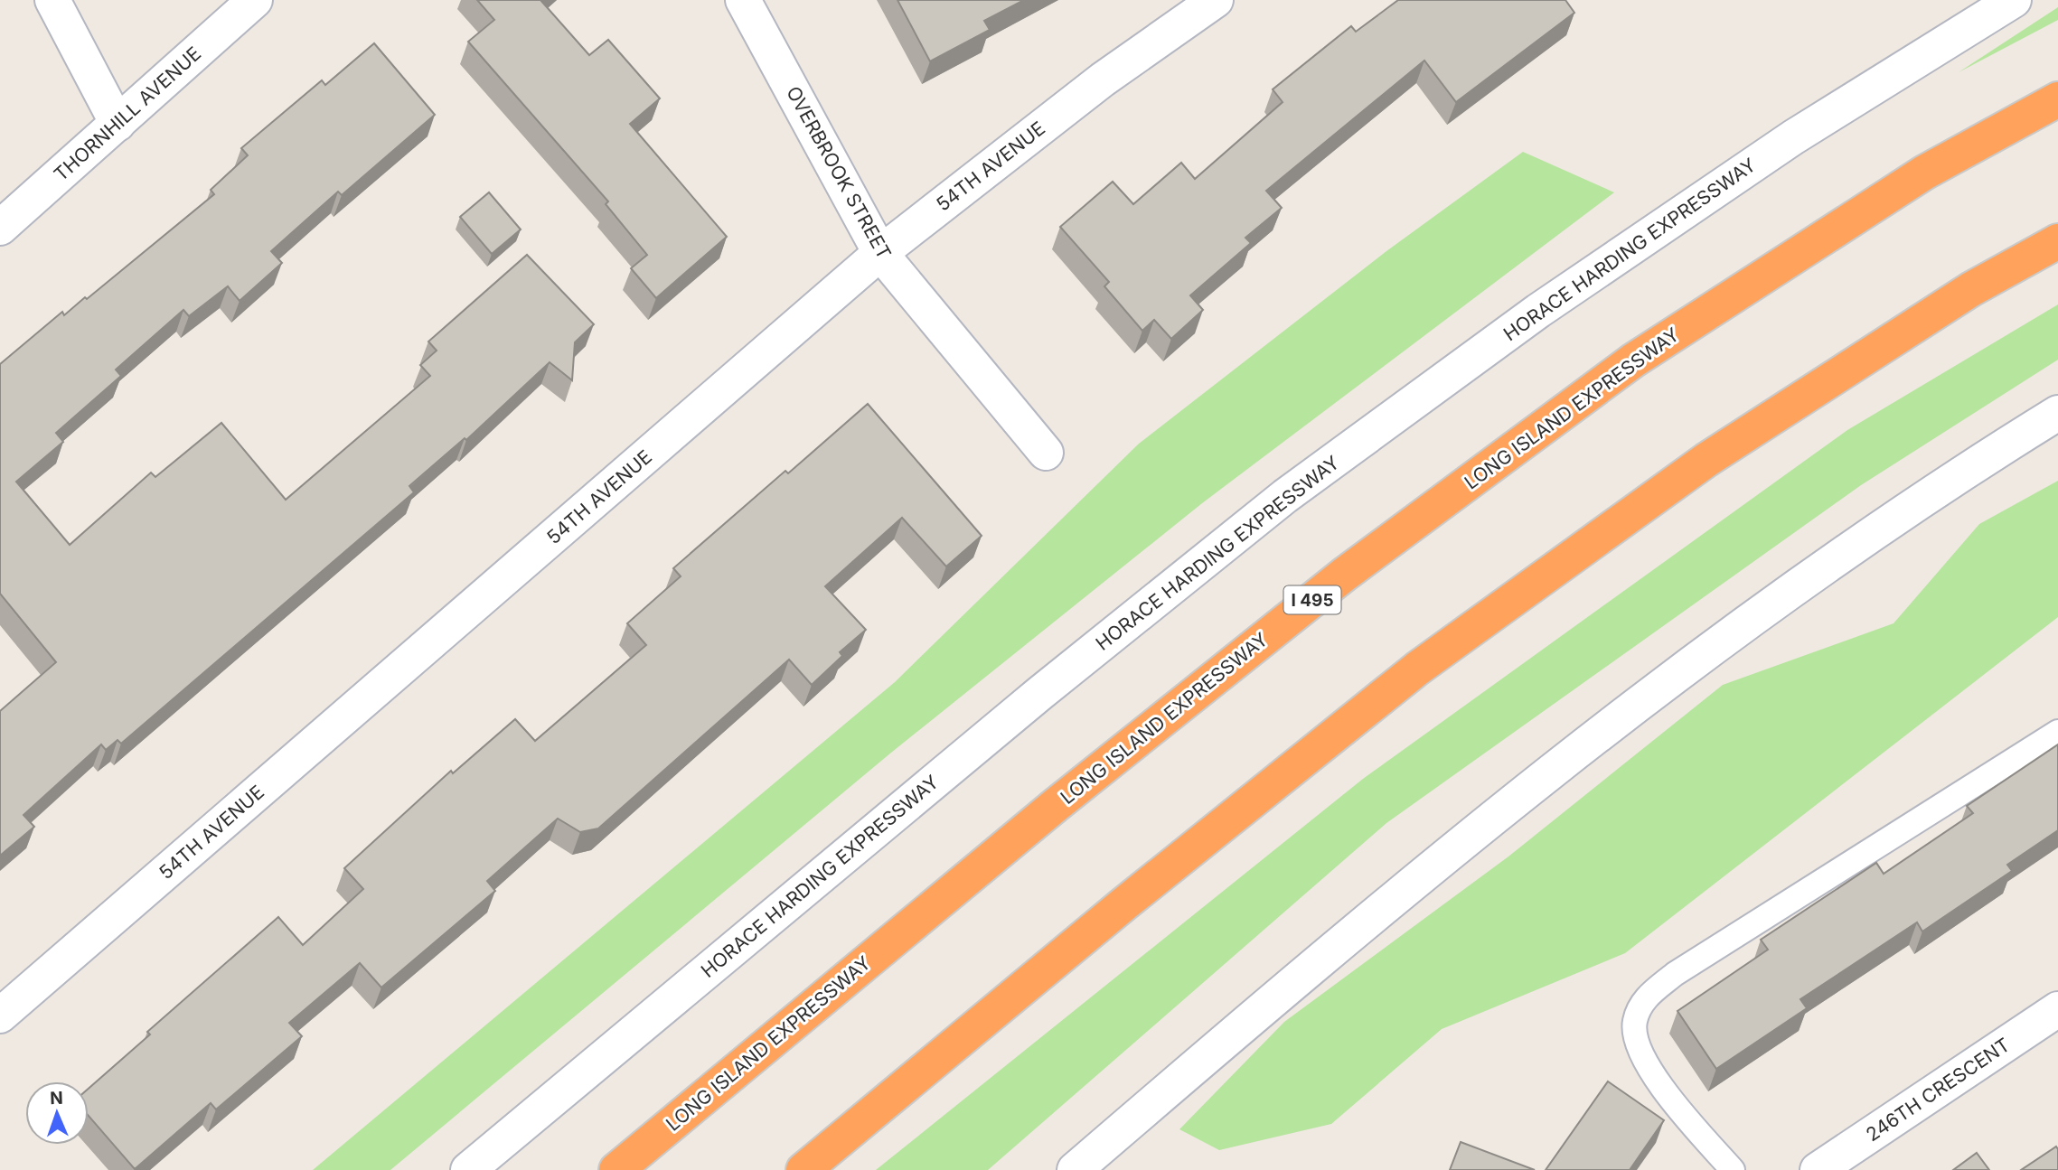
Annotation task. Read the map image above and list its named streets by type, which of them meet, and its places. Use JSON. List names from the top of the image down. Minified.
{"streets":{"highway":["LONG ISLAND EXPRESSWAY","I 495"],"main road":["THORNHILL AVENUE","54TH AVENUE","OVERBROOK STREET","HORACE HARDING EXPRESSWAY","246TH CRESCENT"]},"crossings":[["54TH AVENUE","OVERBROOK STREET"]],"north":"top"}
